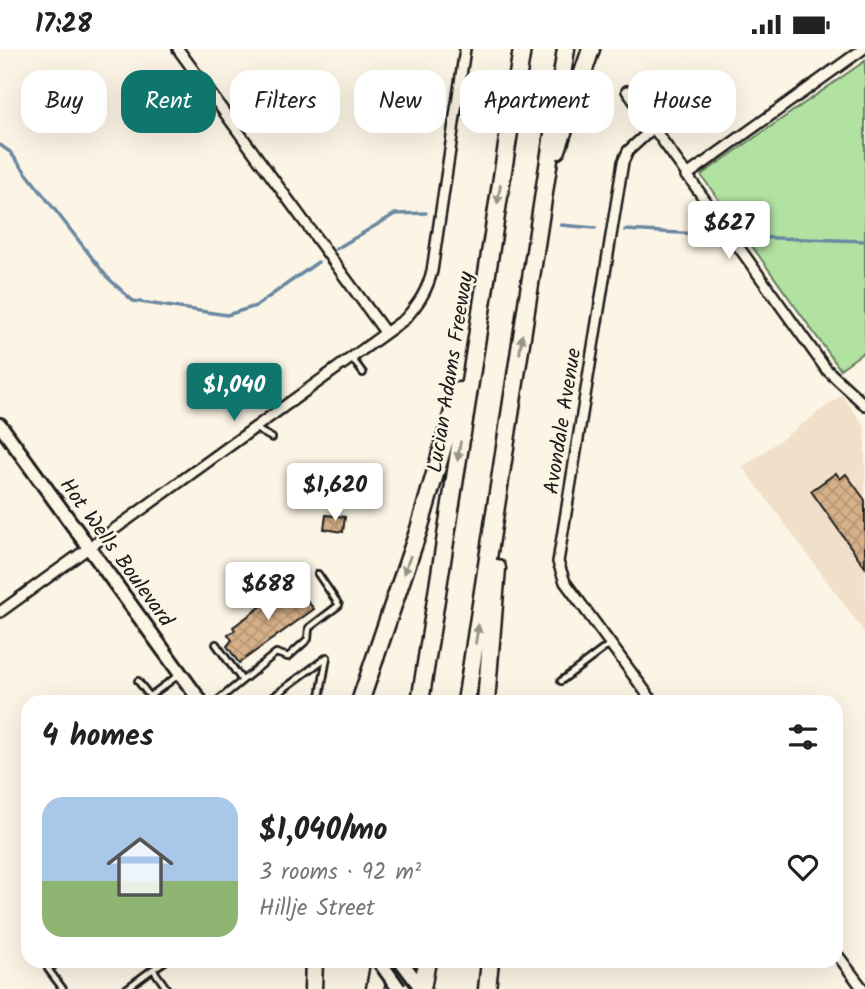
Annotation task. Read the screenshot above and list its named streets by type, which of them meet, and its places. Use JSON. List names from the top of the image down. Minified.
{"streets":{"highway":["Lucian Adams Freeway"],"street":["Avondale Avenue","Hot Wells Boulevard"]},"page":{"status":"17:28","chip":["Buy","Rent","Filters","New","Apartment","House"],"price":["$627","$1,040","$1,620","$688"],"heading":"4 homes","list":[{"name":"$1,040/mo","note":"3 rooms · 92 m² · Hillje Street"}]}}
